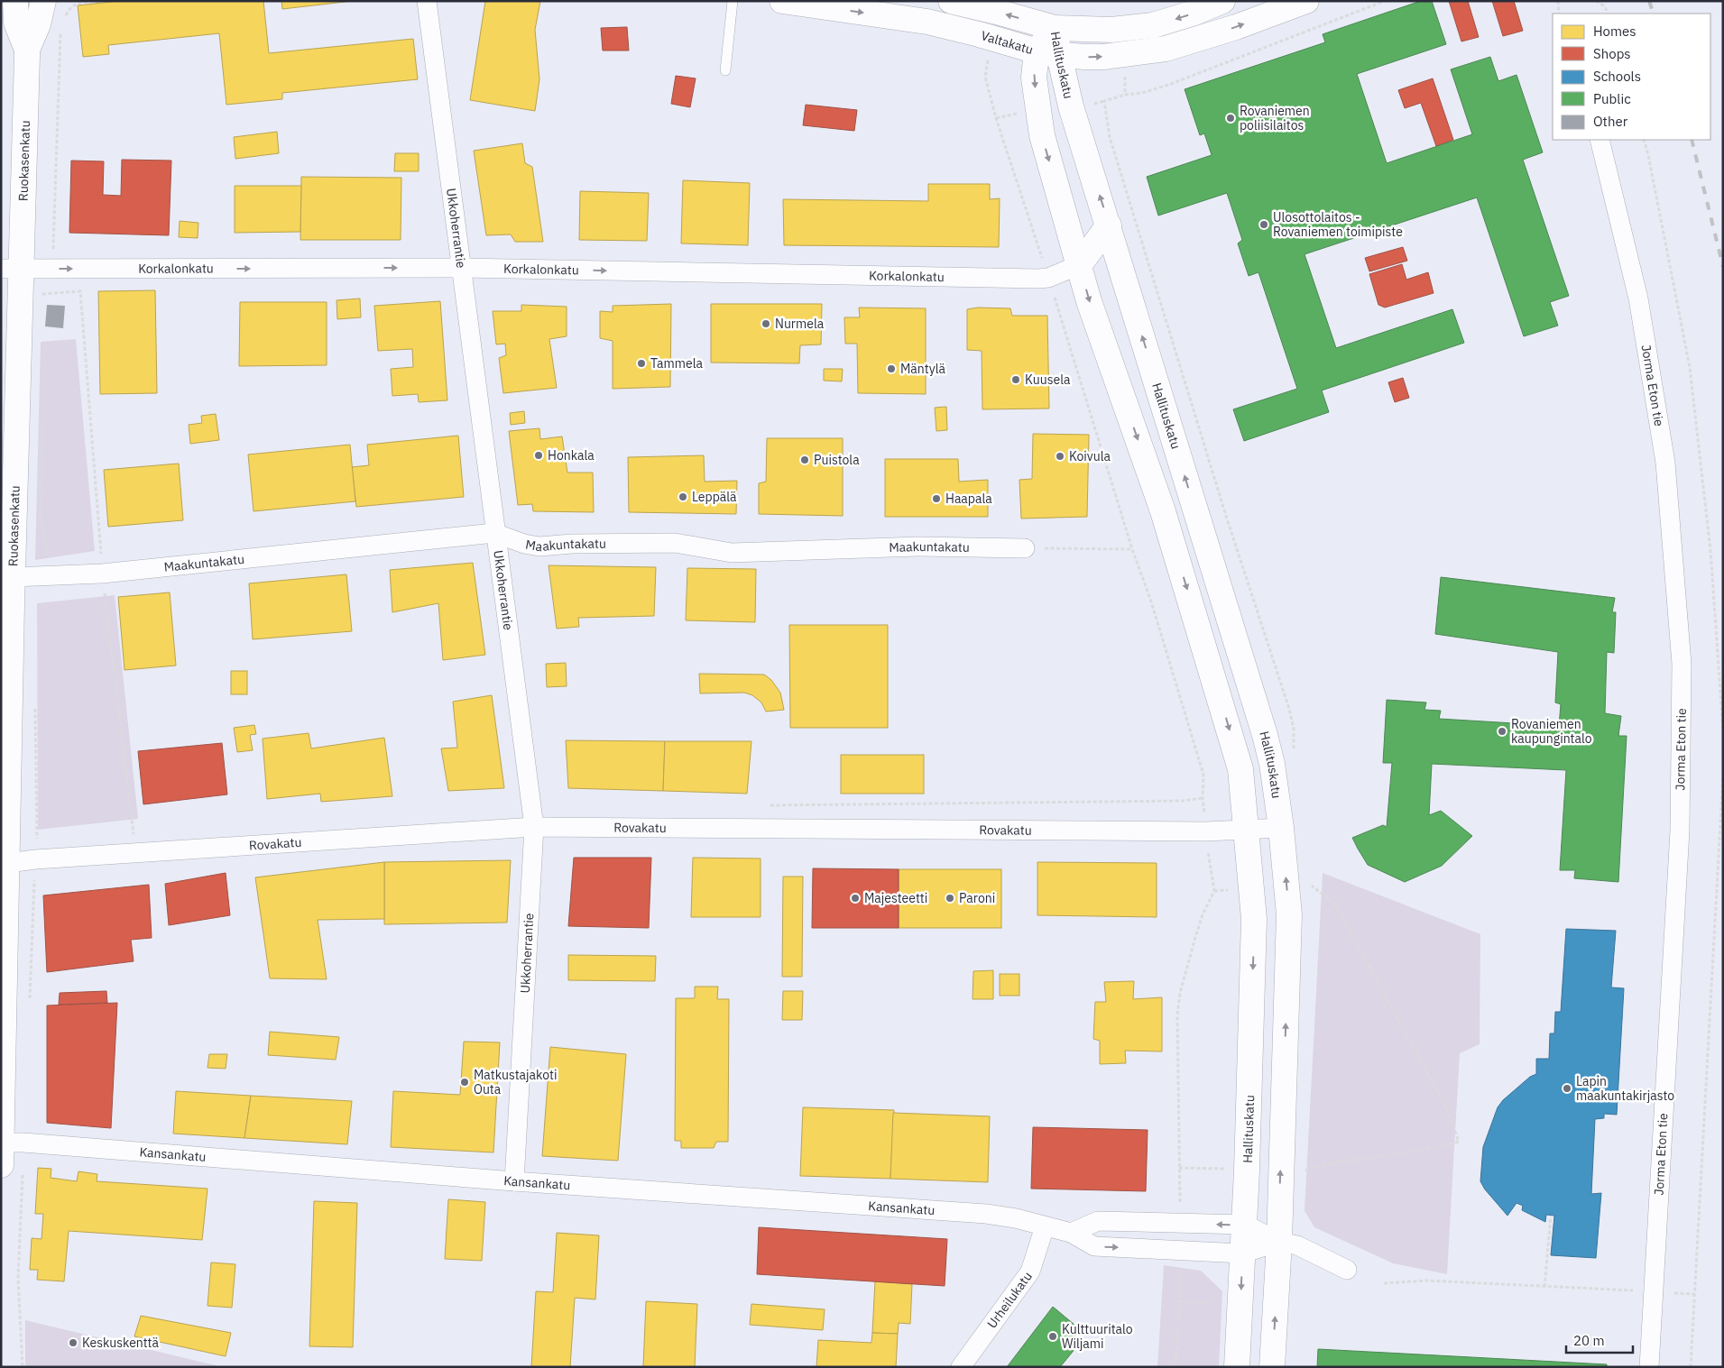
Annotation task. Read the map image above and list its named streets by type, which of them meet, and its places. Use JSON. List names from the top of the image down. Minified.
{"streets":{"street":["Valtakatu","Hallituskatu","Ruokasenkatu","Ukkoherrantie","Korkalonkatu","Jorma Eton tie","Maakuntakatu","Rovakatu","Kansankatu","Urheilukatu"]},"crossings":[["Valtakatu","Hallituskatu"],["Hallituskatu","Korkalonkatu"],["Hallituskatu","Rovakatu"],["Hallituskatu","Kansankatu"],["Ruokasenkatu","Korkalonkatu"],["Ruokasenkatu","Maakuntakatu"],["Ruokasenkatu","Rovakatu"],["Ruokasenkatu","Kansankatu"],["Ukkoherrantie","Korkalonkatu"],["Ukkoherrantie","Maakuntakatu"],["Ukkoherrantie","Rovakatu"],["Ukkoherrantie","Kansankatu"],["Kansankatu","Urheilukatu"]],"one_way":["Korkalonkatu"],"places":["Rovaniemen poliisilaitos","Ulosottolaitos - Rovaniemen toimipiste","Nurmela","Tammela","Mäntylä","Kuusela","Honkala","Koivula","Puistola","Leppälä","Haapala","Rovaniemen kaupungintalo","Majesteetti","Paroni","Matkustajakoti Outa","Lapin maakuntakirjasto","Kulttuuritalo Wiljami","Keskuskenttä"],"legend":["Homes","Shops","Schools","Public","Other"],"scale_bar":"20 m"}
